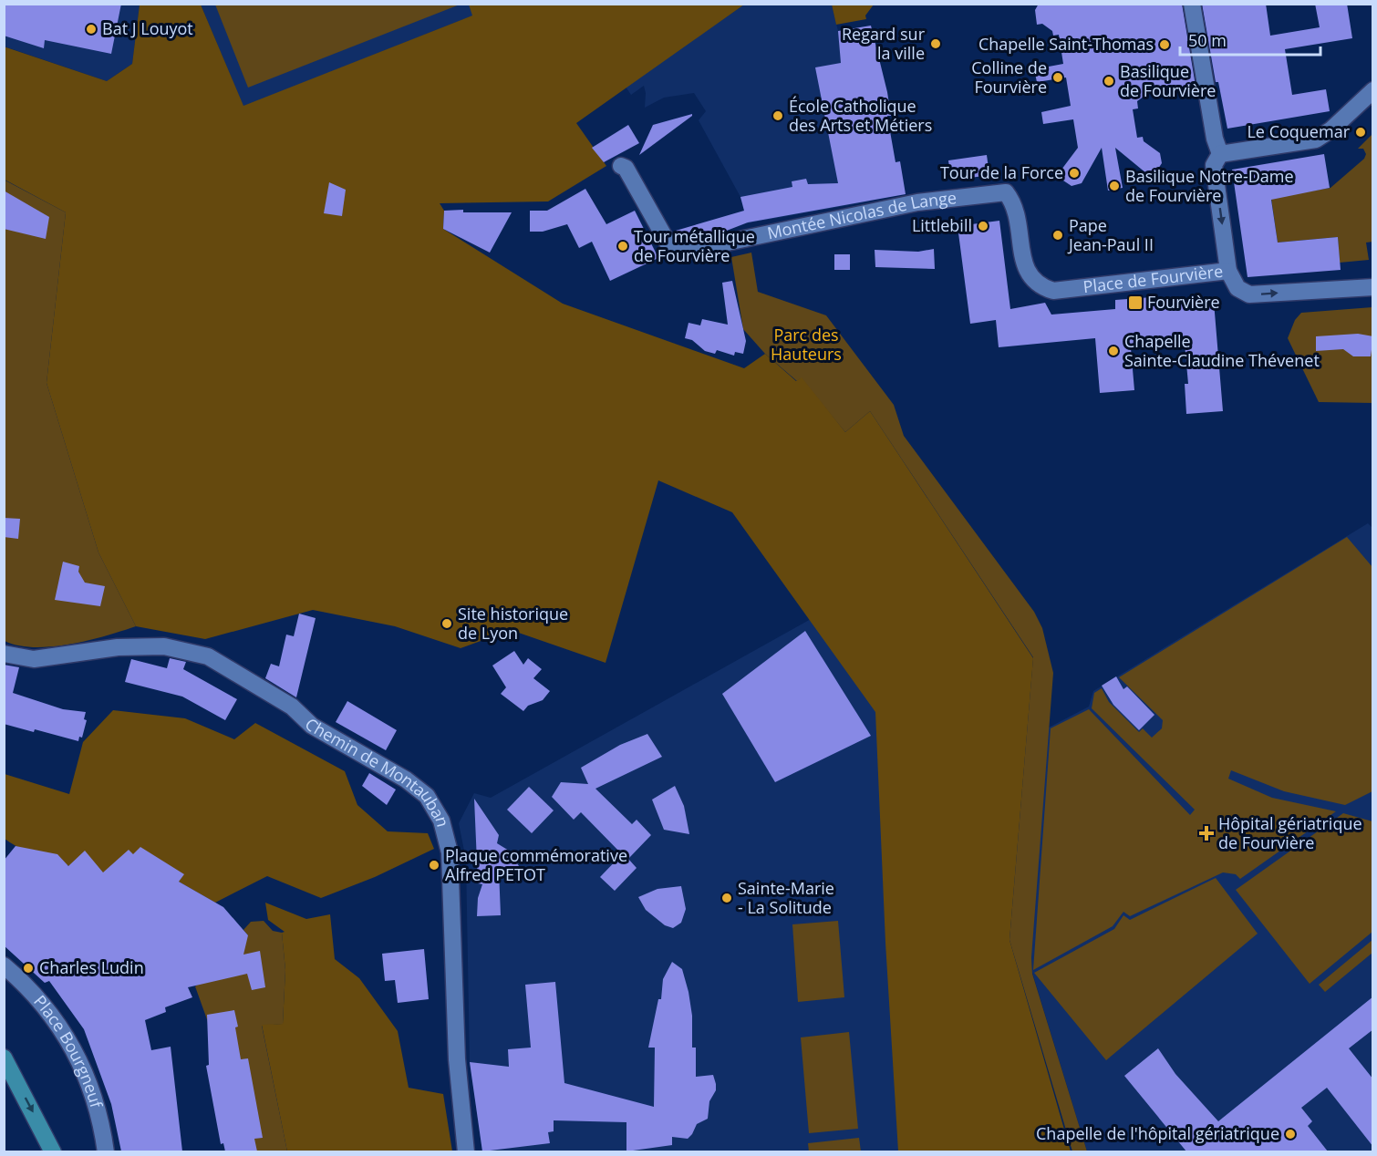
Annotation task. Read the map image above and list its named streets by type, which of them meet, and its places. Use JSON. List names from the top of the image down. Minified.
{"streets":{"street":["Montée Nicolas de Lange","Place de Fourvière","Chemin de Montauban","Place Bourgneuf"]},"crossings":[["Montée Nicolas de Lange","Place de Fourvière"]],"parks":["Parc des Hauteurs"],"places":{"other":["Bat J Louyot","Regard sur la ville","Chapelle Saint-Thomas","Colline de Fourvière","Basilique de Fourvière","École Catholique des Arts et Métiers","Le Coquemar","Tour de la Force","Basilique Notre-Dame de Fourvière","Littlebill","Pape Jean-Paul II","Tour métallique de Fourvière","Chapelle Sainte-Claudine Thévenet","Site historique de Lyon","Plaque commémorative Alfred PETOT","Sainte-Marie - La Solitude","Charles Ludin","Chapelle de l'hôpital gériatrique"],"transit":["Fourvière"],"health":["Hôpital gériatrique de Fourvière"]},"scale_bar":"50 m"}
